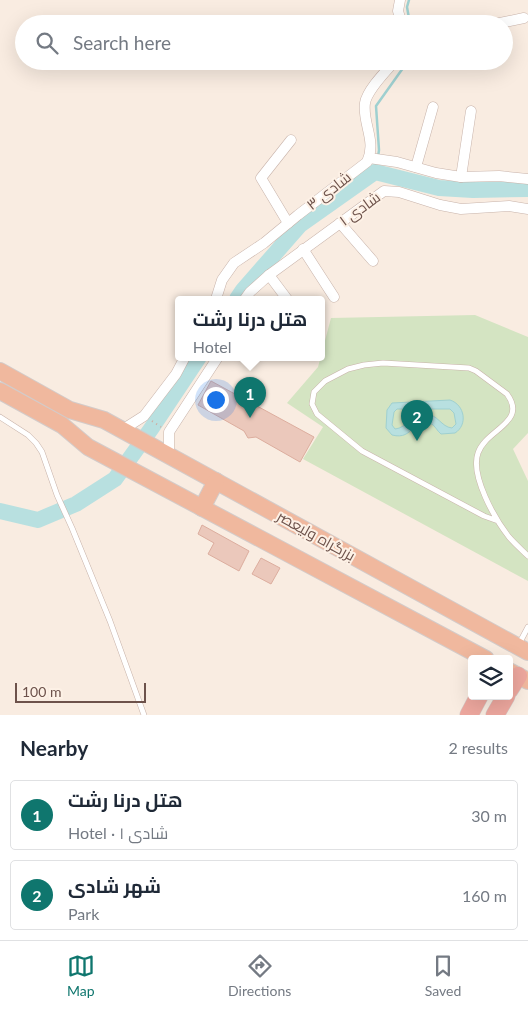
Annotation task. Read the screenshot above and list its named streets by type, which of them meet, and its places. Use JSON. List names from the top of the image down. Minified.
{"streets":{"highway":["بزرگراه ولیعصر"],"street":["شادی ۳","شادی ۱"]},"scale_bar":"100 m","page":{"search":"Search here","popup":["هتل درنا رشت","Hotel"],"pins":["1","2"],"scale":"100 m","heading":["Nearby","2 results"],"list":[{"mark":"1","name":"هتل درنا رشت","note":"Hotel · شادی ۱","value":"30 m"},{"mark":"2","name":"شهر شادی","note":"Park","value":"160 m"}],"nav":["Map","Directions","Saved"]}}
